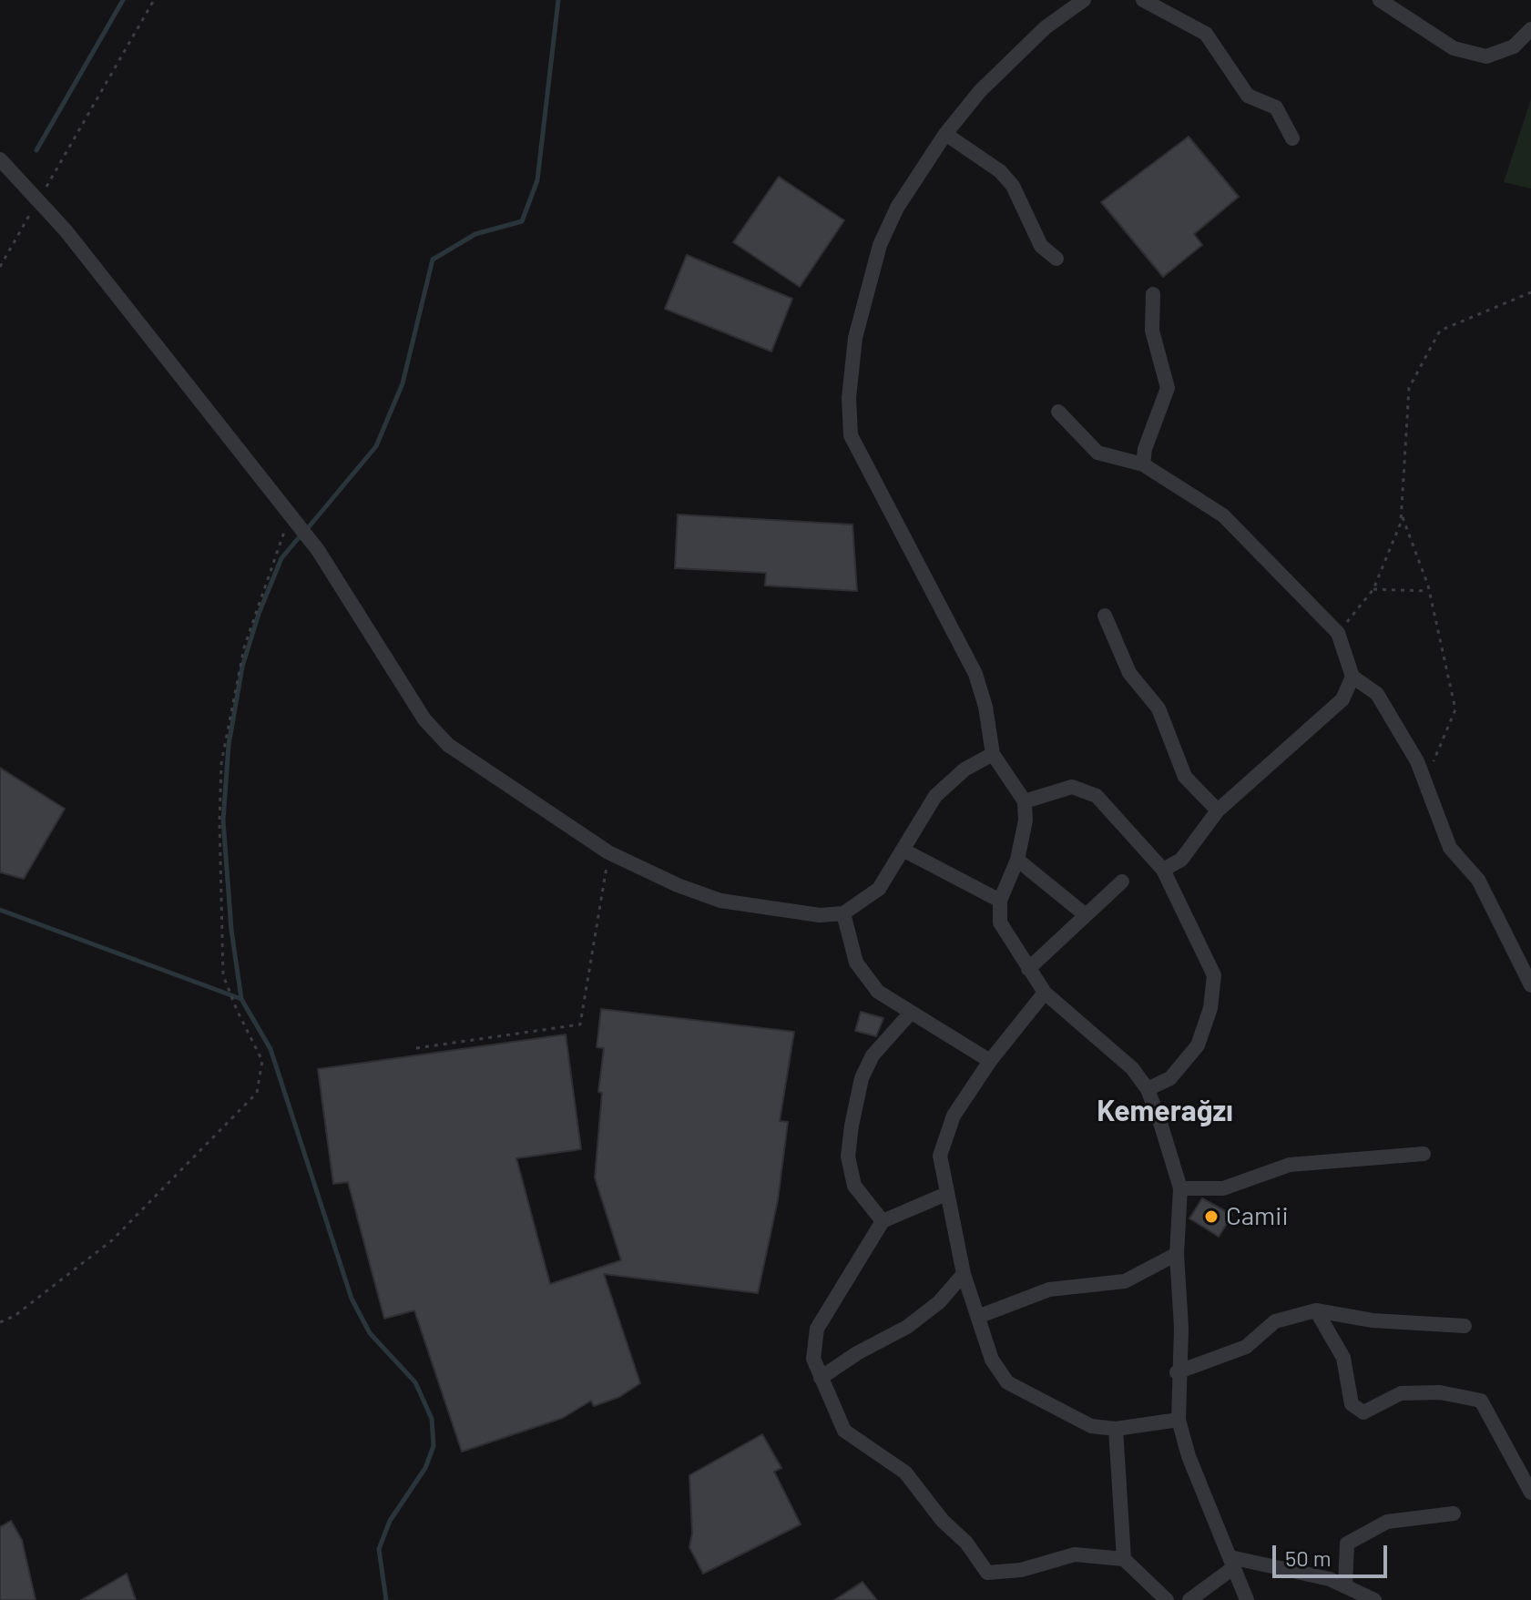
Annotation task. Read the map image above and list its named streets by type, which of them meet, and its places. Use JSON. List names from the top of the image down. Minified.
{"districts":["Kemerağzı"],"places":["Camii"],"scale_bar":"50 m"}
